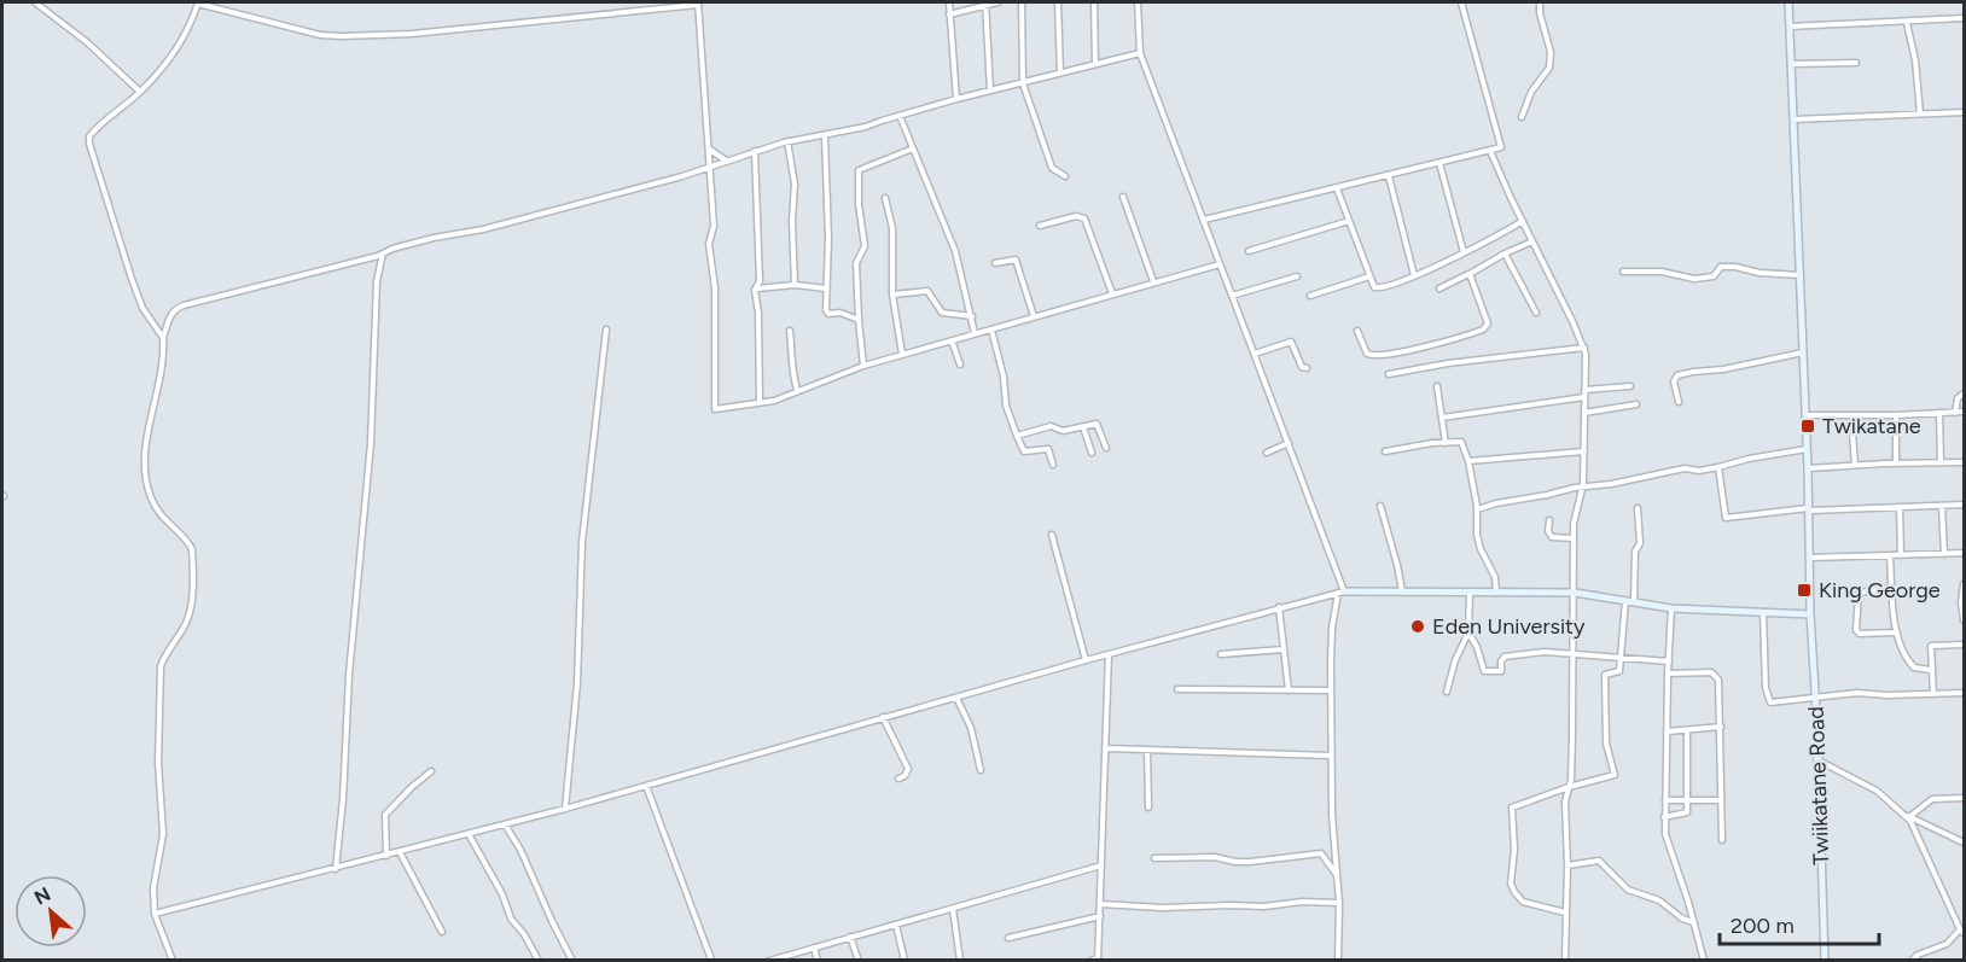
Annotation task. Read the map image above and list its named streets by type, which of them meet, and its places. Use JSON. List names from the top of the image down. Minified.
{"streets":{"street":["Twiikatane Road"]},"places":{"transit":["Twikatane","King George"],"other":["Eden University"]},"scale_bar":"200 m","north":"top left"}
